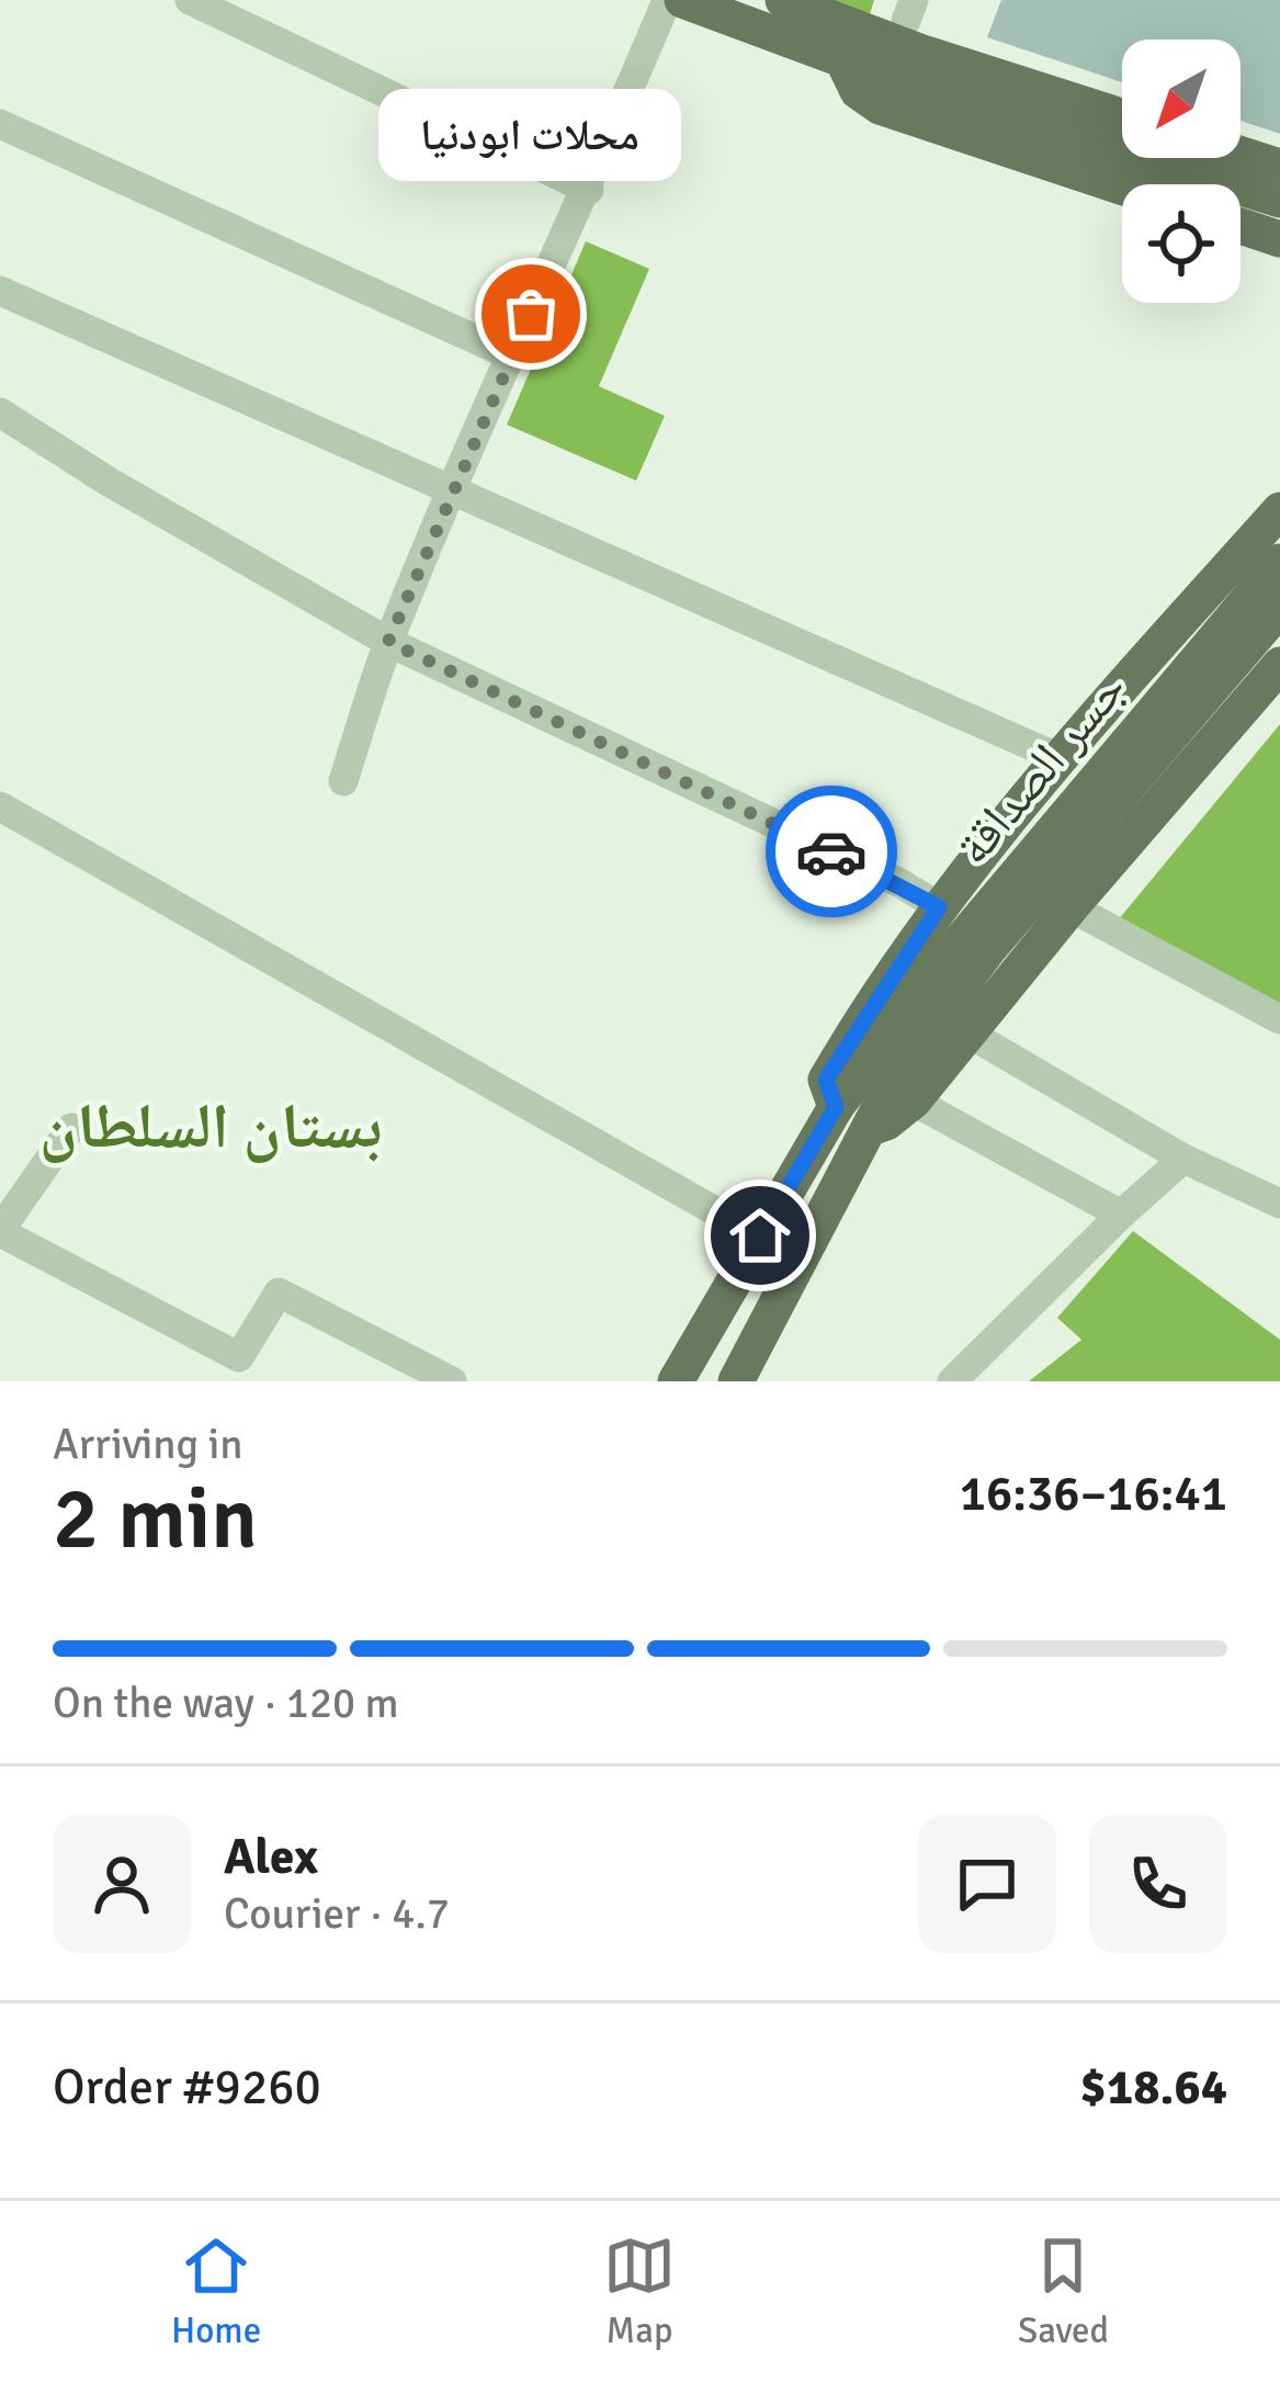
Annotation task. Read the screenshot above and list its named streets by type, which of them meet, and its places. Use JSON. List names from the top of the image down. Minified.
{"streets":{"main road":["جسر الصداقة"]},"districts":["بستان السلطان"],"places":["محلات ابودنيا"],"north":"bottom left","page":{"bubble":"محلات ابودنيا","heading":["2 min","Arriving in","16:36–16:41"],"panel":["Alex","Courier · 4.7","Order #9260","$18.64"],"bar":"On the way · 120 m","tabs":["Home","Map","Saved"]}}
